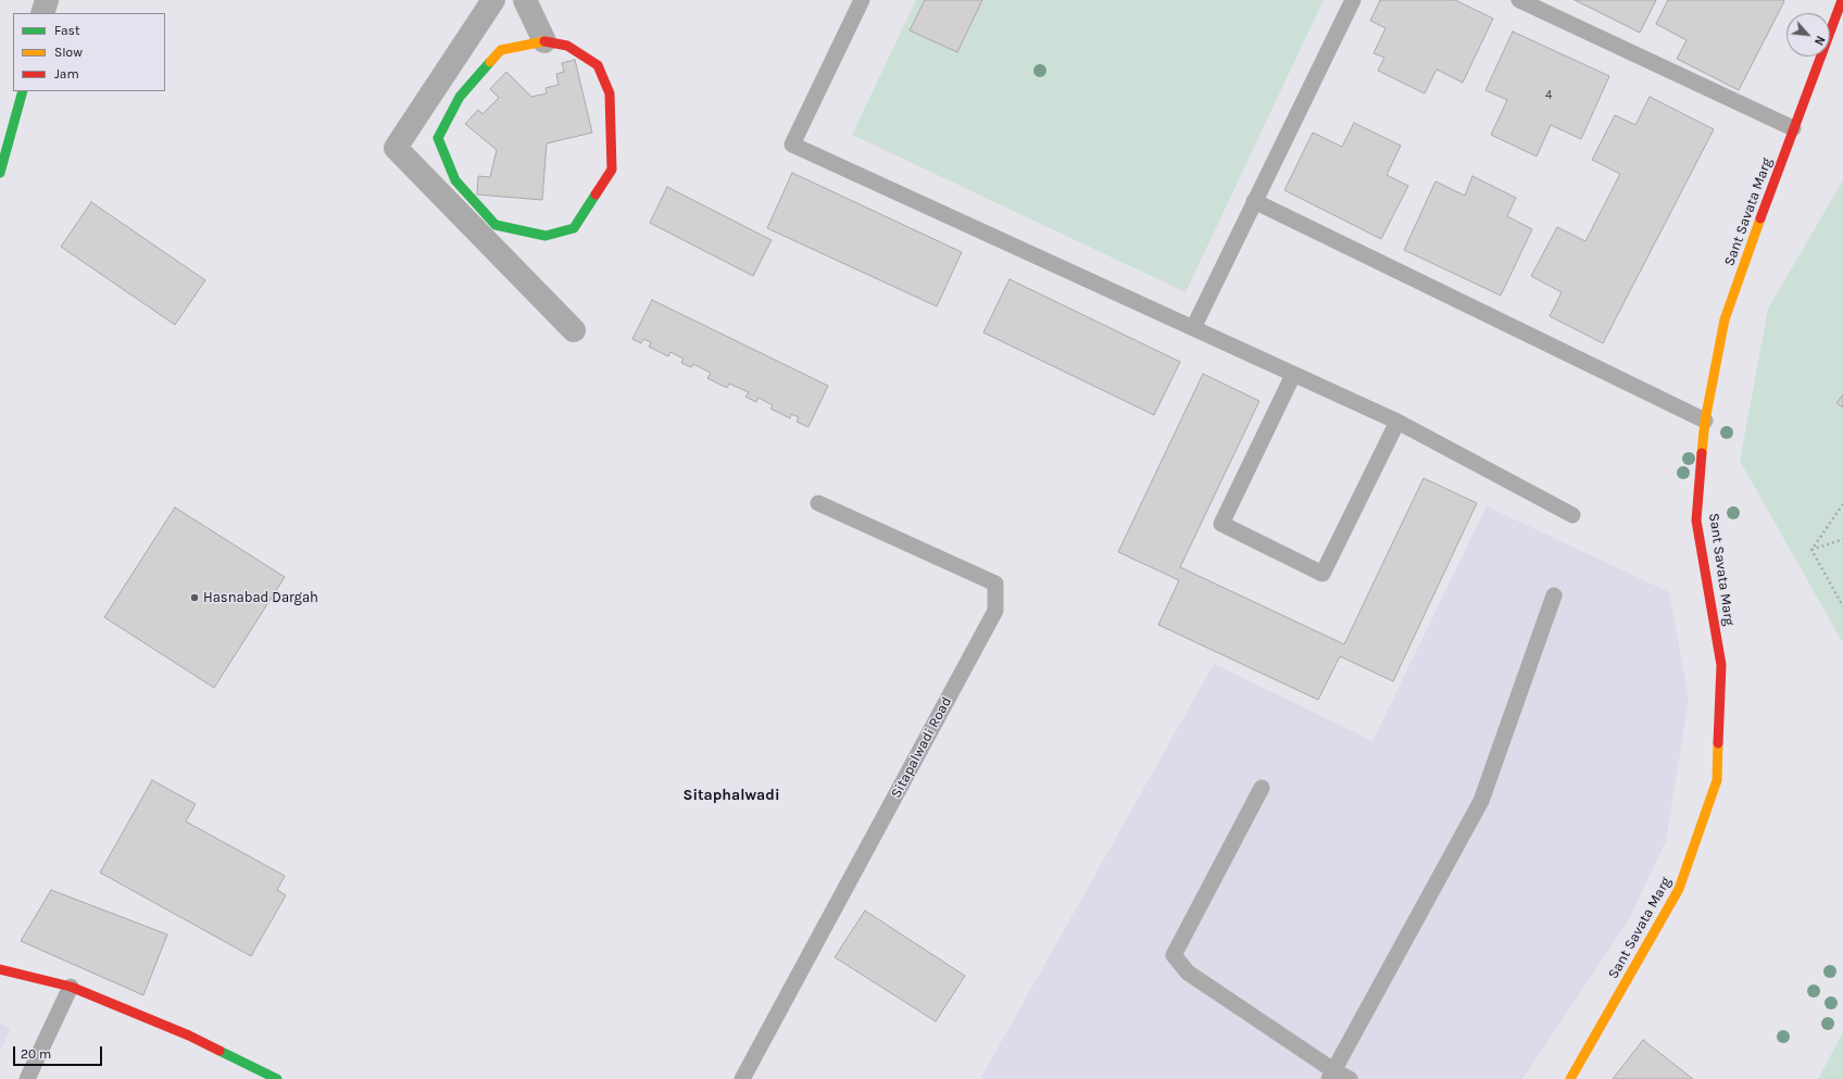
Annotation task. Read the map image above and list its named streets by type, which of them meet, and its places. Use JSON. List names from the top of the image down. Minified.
{"streets":{"street":["Sant Savata Marg"],"lane":["Sitapalwadi Road"]},"districts":["Sitaphalwadi"],"places":["Hasnabad Dargah"],"house_numbers":["4"],"legend":["Fast","Slow","Jam"],"scale_bar":"20 m","north":"bottom right"}
